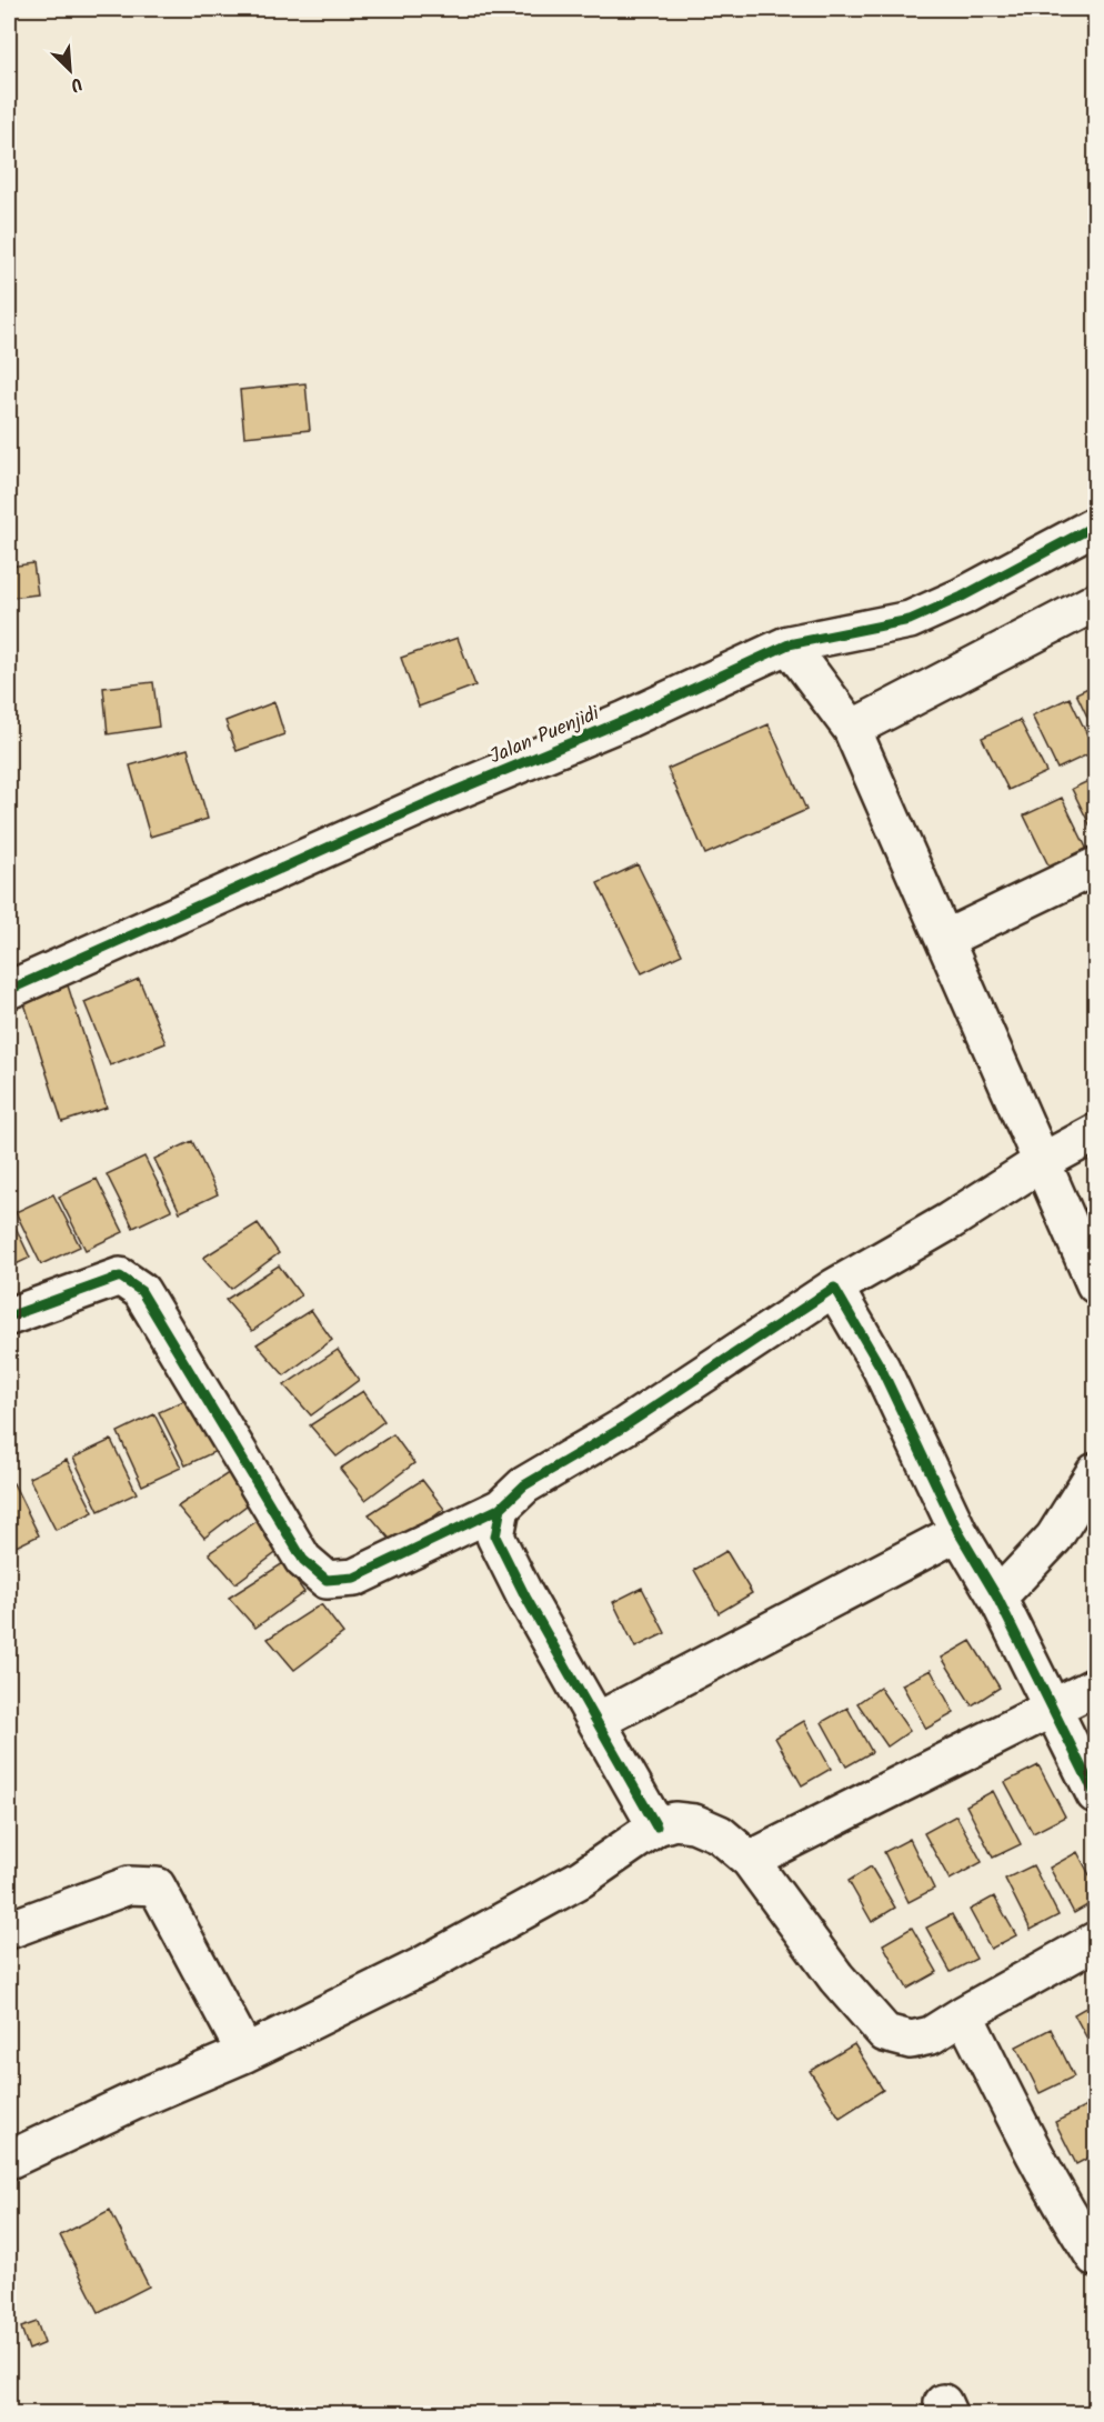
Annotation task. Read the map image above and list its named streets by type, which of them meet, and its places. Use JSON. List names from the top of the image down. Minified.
{"streets":{"street":["Jalan Puenjidi"]},"north":"bottom right"}
